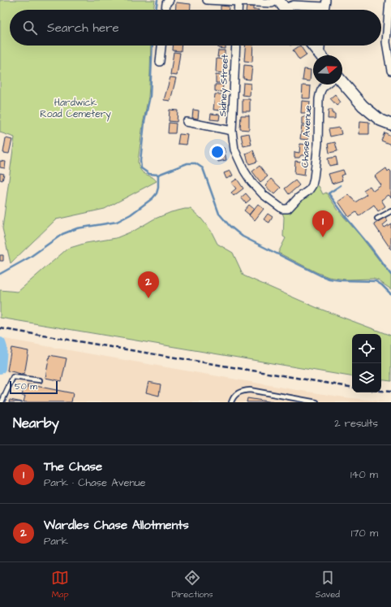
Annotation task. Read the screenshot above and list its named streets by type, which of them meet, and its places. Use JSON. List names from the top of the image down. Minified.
{"streets":{"street":["Sidney Street","Chase Avenue"]},"crossings":[["Sidney Street","Chase Avenue"]],"parks":["Hardwick Road Cemetery"],"scale_bar":"50 m","north":"right","page":{"search":"Search here","pins":["1","2"],"scale":"50 m","heading":["Nearby","2 results"],"list":[{"mark":"1","name":"The Chase","note":"Park · Chase Avenue","value":"140 m"},{"mark":"2","name":"Wardles Chase Allotments","note":"Park","value":"170 m"}],"nav":["Map","Directions","Saved"]}}
